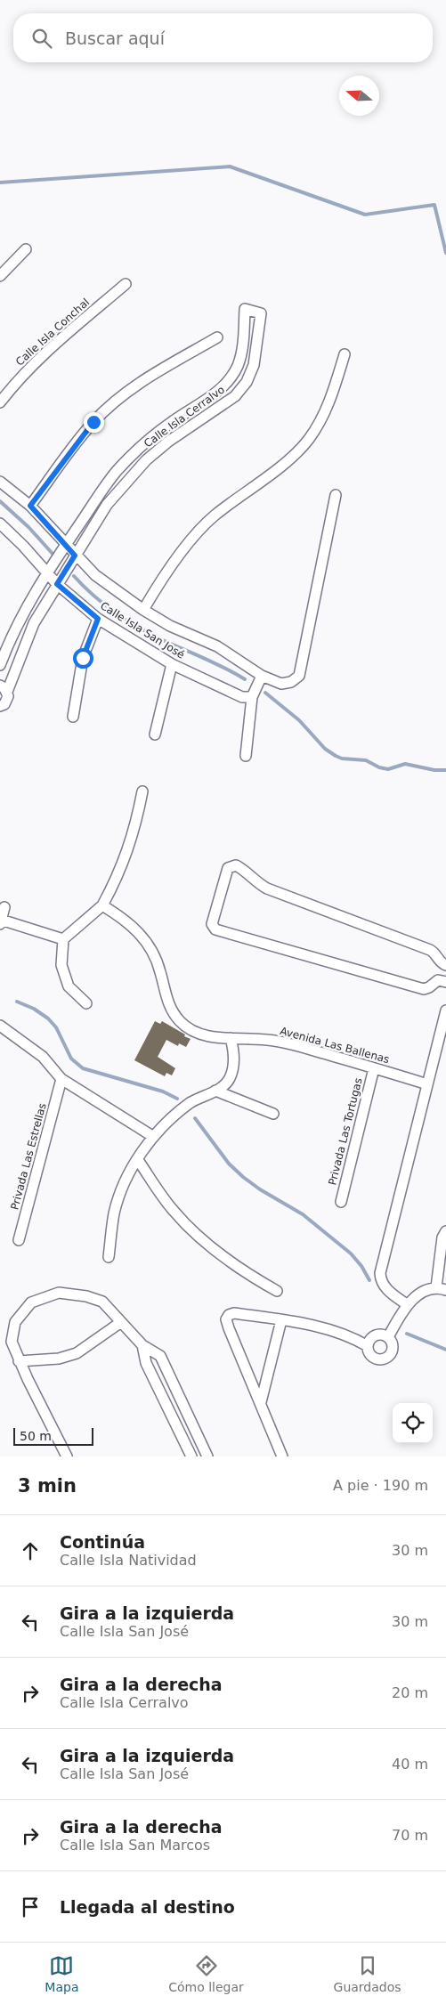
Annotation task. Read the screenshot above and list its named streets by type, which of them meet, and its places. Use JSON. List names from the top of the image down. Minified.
{"streets":{"street":["Calle Isla Conchal","Calle Isla Cerralvo","Calle Isla San José","Avenida Las Ballenas","Privada Las Tortugas","Privada Las Estrellas"]},"crossings":[["Calle Isla Cerralvo","Calle Isla San José"],["Avenida Las Ballenas","Privada Las Tortugas"]],"scale_bar":"50 m","north":"left","page":{"search":"Buscar aquí","scale":"50 m","heading":["3 min","A pie · 190 m"],"list":[["Continúa","Calle Isla Natividad","30 m"],["Gira a la izquierda","Calle Isla San José","30 m"],["Gira a la derecha","Calle Isla Cerralvo","20 m"],["Gira a la izquierda","Calle Isla San José","40 m"],["Gira a la derecha","Calle Isla San Marcos","70 m"],"Llegada al destino"],"nav":["Mapa","Cómo llegar","Guardados"]}}
